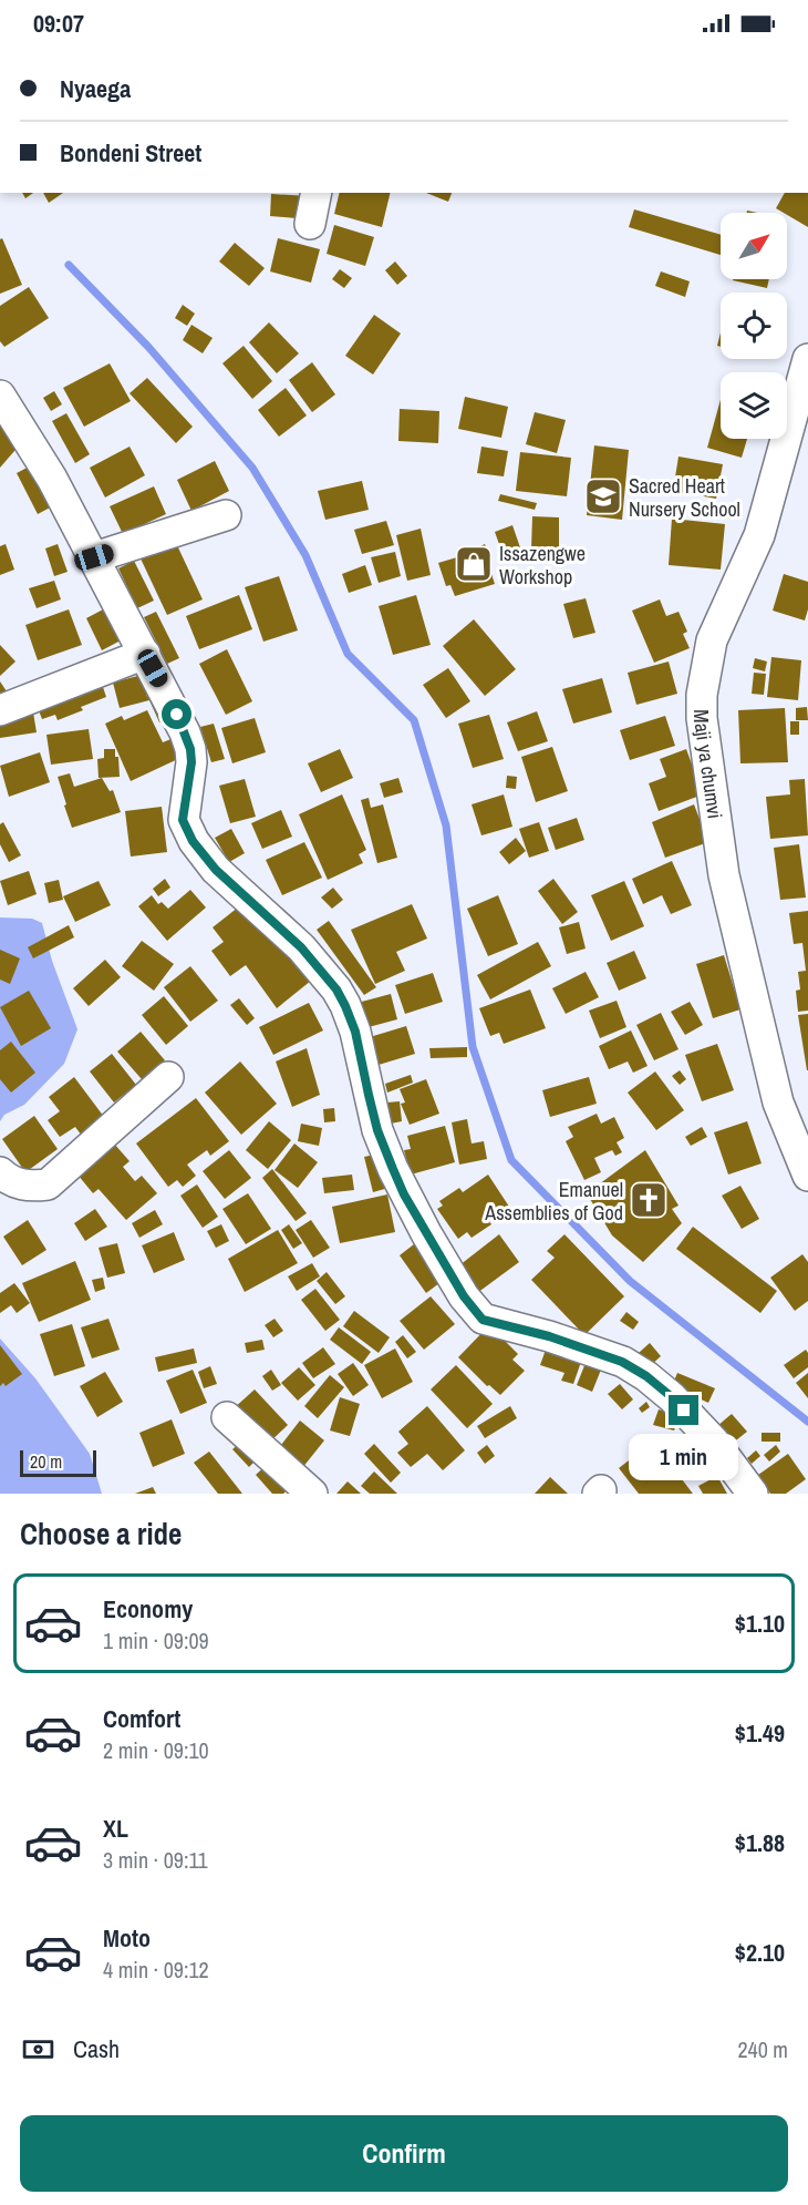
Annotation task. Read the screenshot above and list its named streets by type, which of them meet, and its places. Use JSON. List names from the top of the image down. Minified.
{"streets":{"street":["Maji ya chumvi"]},"places":{"school or university":["Sacred Heart Nursery School"],"shop":["Issazengwe Workshop"],"church":["Emanuel Assemblies of God"]},"scale_bar":"20 m","north":"top right","page":{"status":"09:07","banner":["Nyaega","Bondeni Street"],"bubble":"1 min","scale":"20 m","heading":"Choose a ride","list":[{"name":"Economy","note":"1 min · 09:09","value":"$1.10"},{"name":"Comfort","note":"2 min · 09:10","value":"$1.49"},{"name":"XL","note":"3 min · 09:11","value":"$1.88"},{"name":"Moto","note":"4 min · 09:12","value":"$2.10"}],"pay":["Cash","240 m"],"buttons":"Confirm"}}
